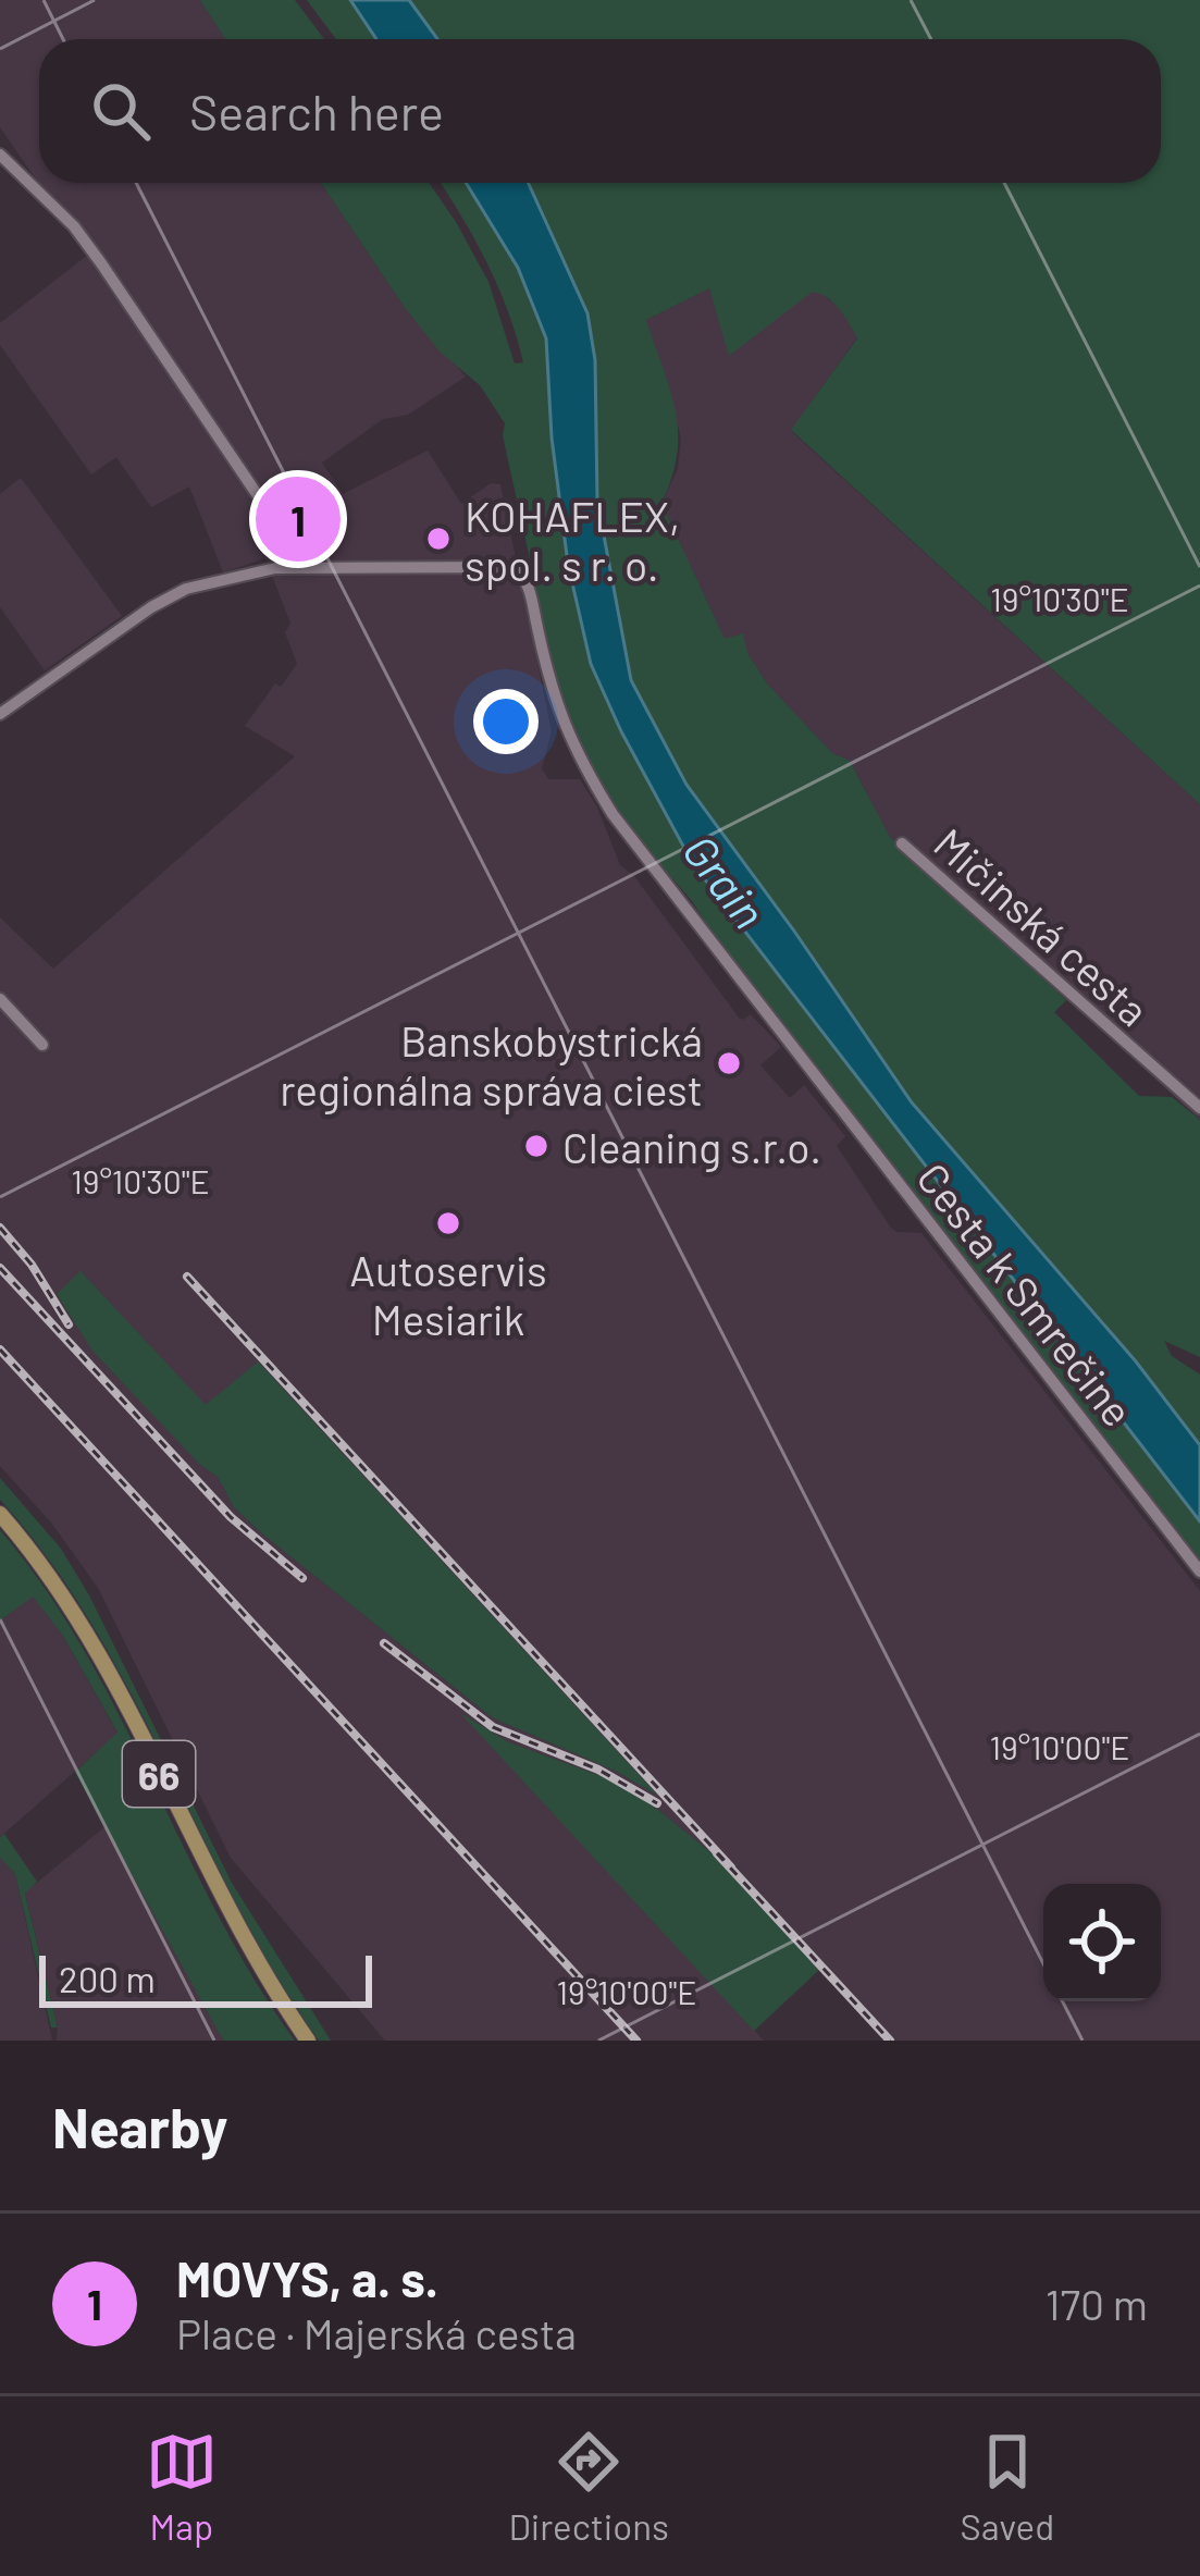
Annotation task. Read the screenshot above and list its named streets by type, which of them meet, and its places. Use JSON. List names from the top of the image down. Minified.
{"streets":{"main road":["66"],"street":["Mičinská cesta","Cesta k Smrečine"]},"water":["Grain"],"places":["KOHAFLEX, spol. s r. o.","Banskobystrická regionálna správa ciest","Cleaning s.r.o.","Autoservis Mesiarik"],"scale_bar":"200 m","page":{"search":"Search here","pins":"1","scale":"200 m","heading":"Nearby","list":[{"mark":"1","name":"MOVYS, a. s.","note":"Place · Majerská cesta","value":"170 m"}],"nav":["Map","Directions","Saved"]},"coordinates":["19°10'30\"E","19°10'00\"E"]}
